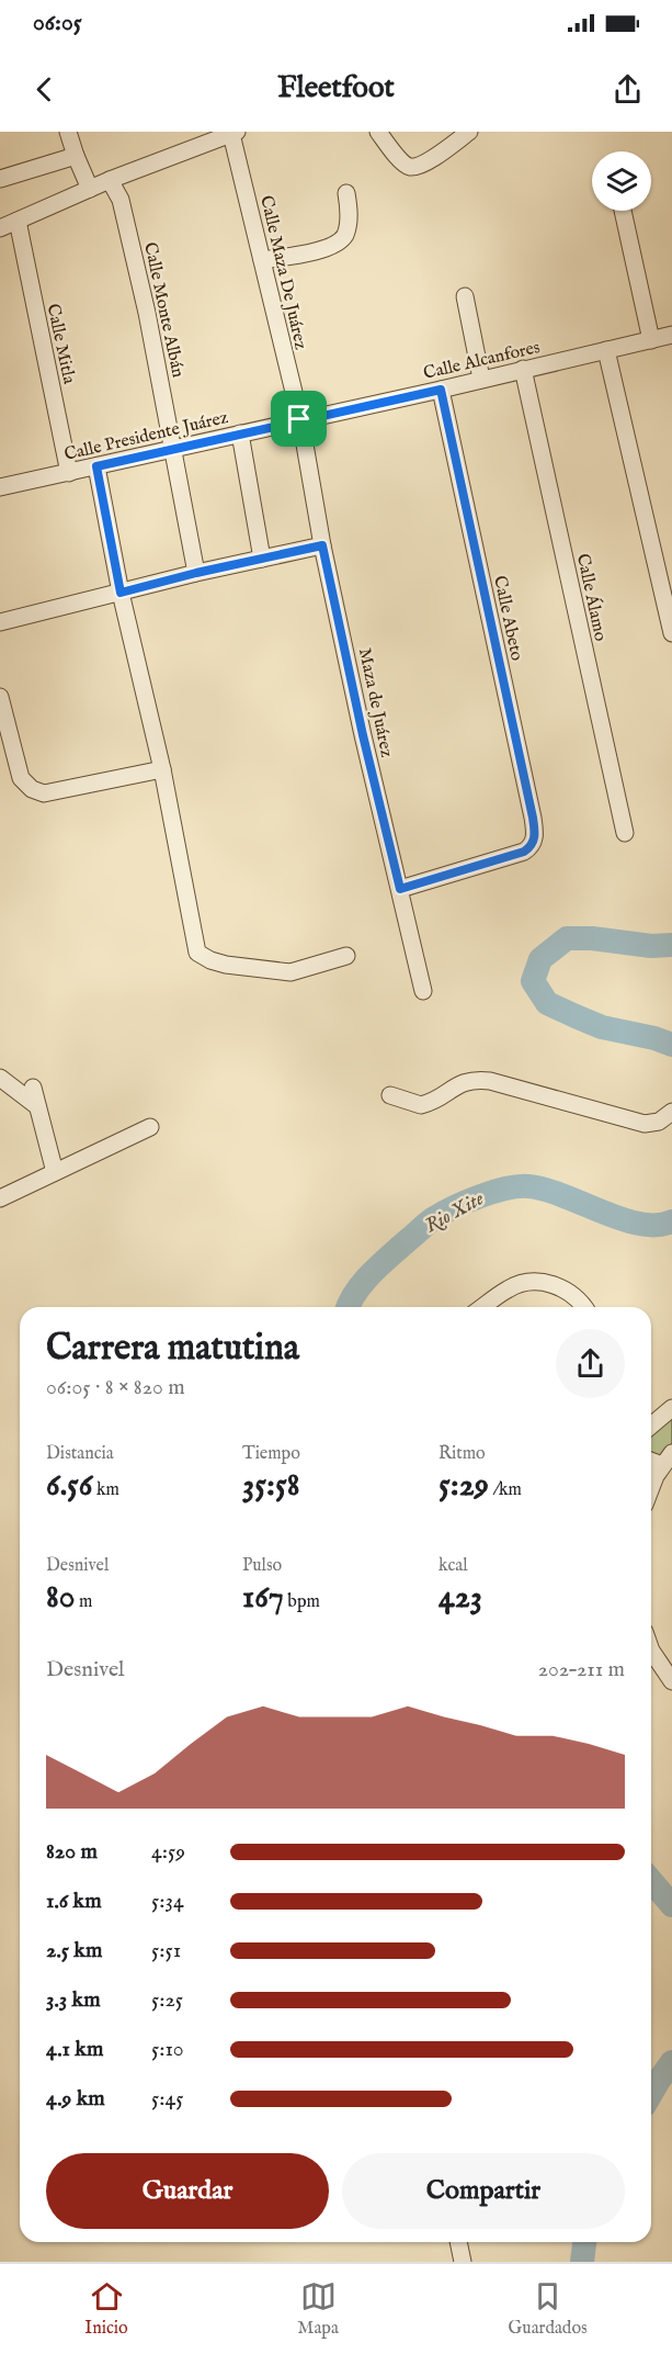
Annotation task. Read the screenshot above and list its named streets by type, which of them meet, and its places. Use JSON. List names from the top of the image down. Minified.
{"streets":{"street":["Calle Maza De Juárez","Calle Monte Albán","Calle Mitla","Calle Alcanfores","Calle Presidente Juárez","Calle Álamo","Calle Abeto","Maza de Juárez"]},"crossings":[["Calle Maza De Juárez","Calle Alcanfores"],["Calle Maza De Juárez","Calle Presidente Juárez"],["Calle Maza De Juárez","Maza de Juárez"],["Calle Monte Albán","Calle Presidente Juárez"],["Calle Mitla","Calle Presidente Juárez"],["Calle Alcanfores","Calle Presidente Juárez"],["Calle Alcanfores","Calle Álamo"],["Calle Alcanfores","Calle Abeto"],["Calle Alcanfores","Maza de Juárez"],["Calle Presidente Juárez","Maza de Juárez"],["Calle Abeto","Maza de Juárez"]],"water":["Rio Xite"],"page":{"status":"06:05","header":"Fleetfoot","heading":["Carrera matutina","06:05 · 8 × 820 m"],"stats":[["Distancia","6.56 km"],["Tiempo","35:58"],["Ritmo","5:29 /km"],["Desnivel","80 m"],["Pulso","167 bpm"],["kcal","423"]],"chart":["Desnivel","202–211 m"],"list":[{"name":"820 m","note":"4:59"},{"name":"1.6 km","note":"5:34"},{"name":"2.5 km","note":"5:51"},{"name":"3.3 km","note":"5:25"},{"name":"4.1 km","note":"5:10"},{"name":"4.9 km","note":"5:45"}],"buttons":["Guardar","Compartir"],"tabs":["Inicio","Mapa","Guardados"]}}
